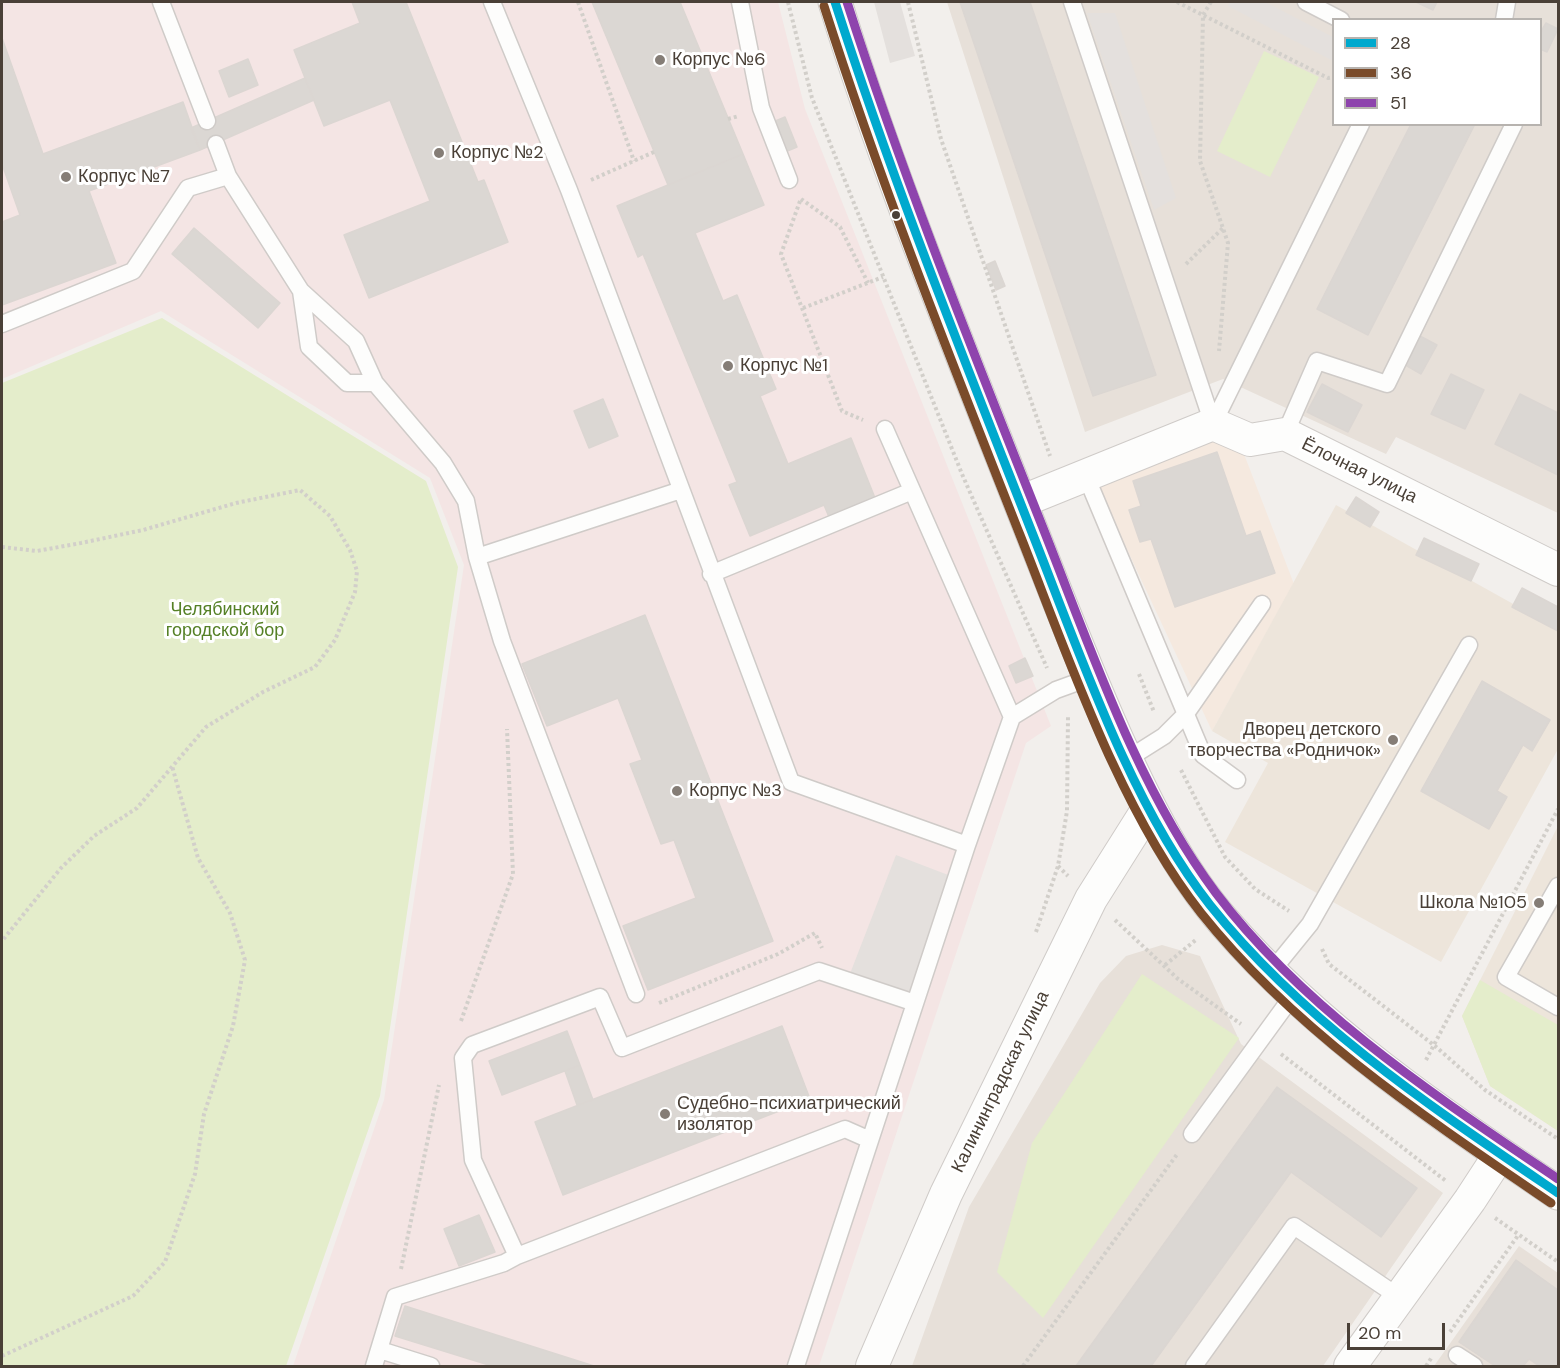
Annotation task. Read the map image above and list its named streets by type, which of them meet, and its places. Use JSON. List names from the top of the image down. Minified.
{"streets":{"street":["Ёлочная улица","Калининградская улица"]},"parks":["Челябинский городской бор"],"places":["Корпус №6","Корпус №2","Корпус №7","Корпус №1","Дворец детского творчества «Родничок»","Корпус №3","Школа №105","Судебно-психиатрический изолятор"],"lines":["transit line 28","transit line 51","transit line 36"],"legend":["28","36","51"],"scale_bar":"20 m"}
